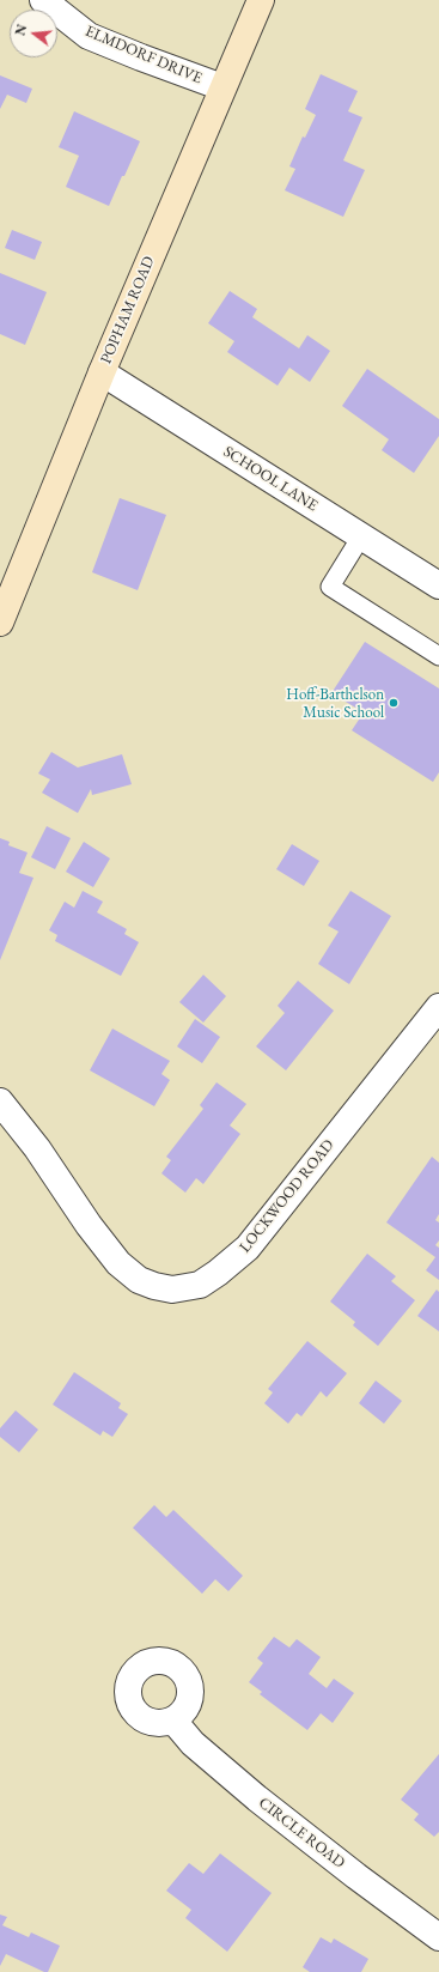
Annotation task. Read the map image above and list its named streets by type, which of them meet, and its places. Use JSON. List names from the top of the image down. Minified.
{"streets":{"main road":["POPHAM ROAD"],"street":["ELMDORF DRIVE","SCHOOL LANE","LOCKWOOD ROAD","CIRCLE ROAD"]},"crossings":[["ELMDORF DRIVE","POPHAM ROAD"],["POPHAM ROAD","SCHOOL LANE"]],"places":["Hoff-Barthelson Music School"],"north":"left"}
